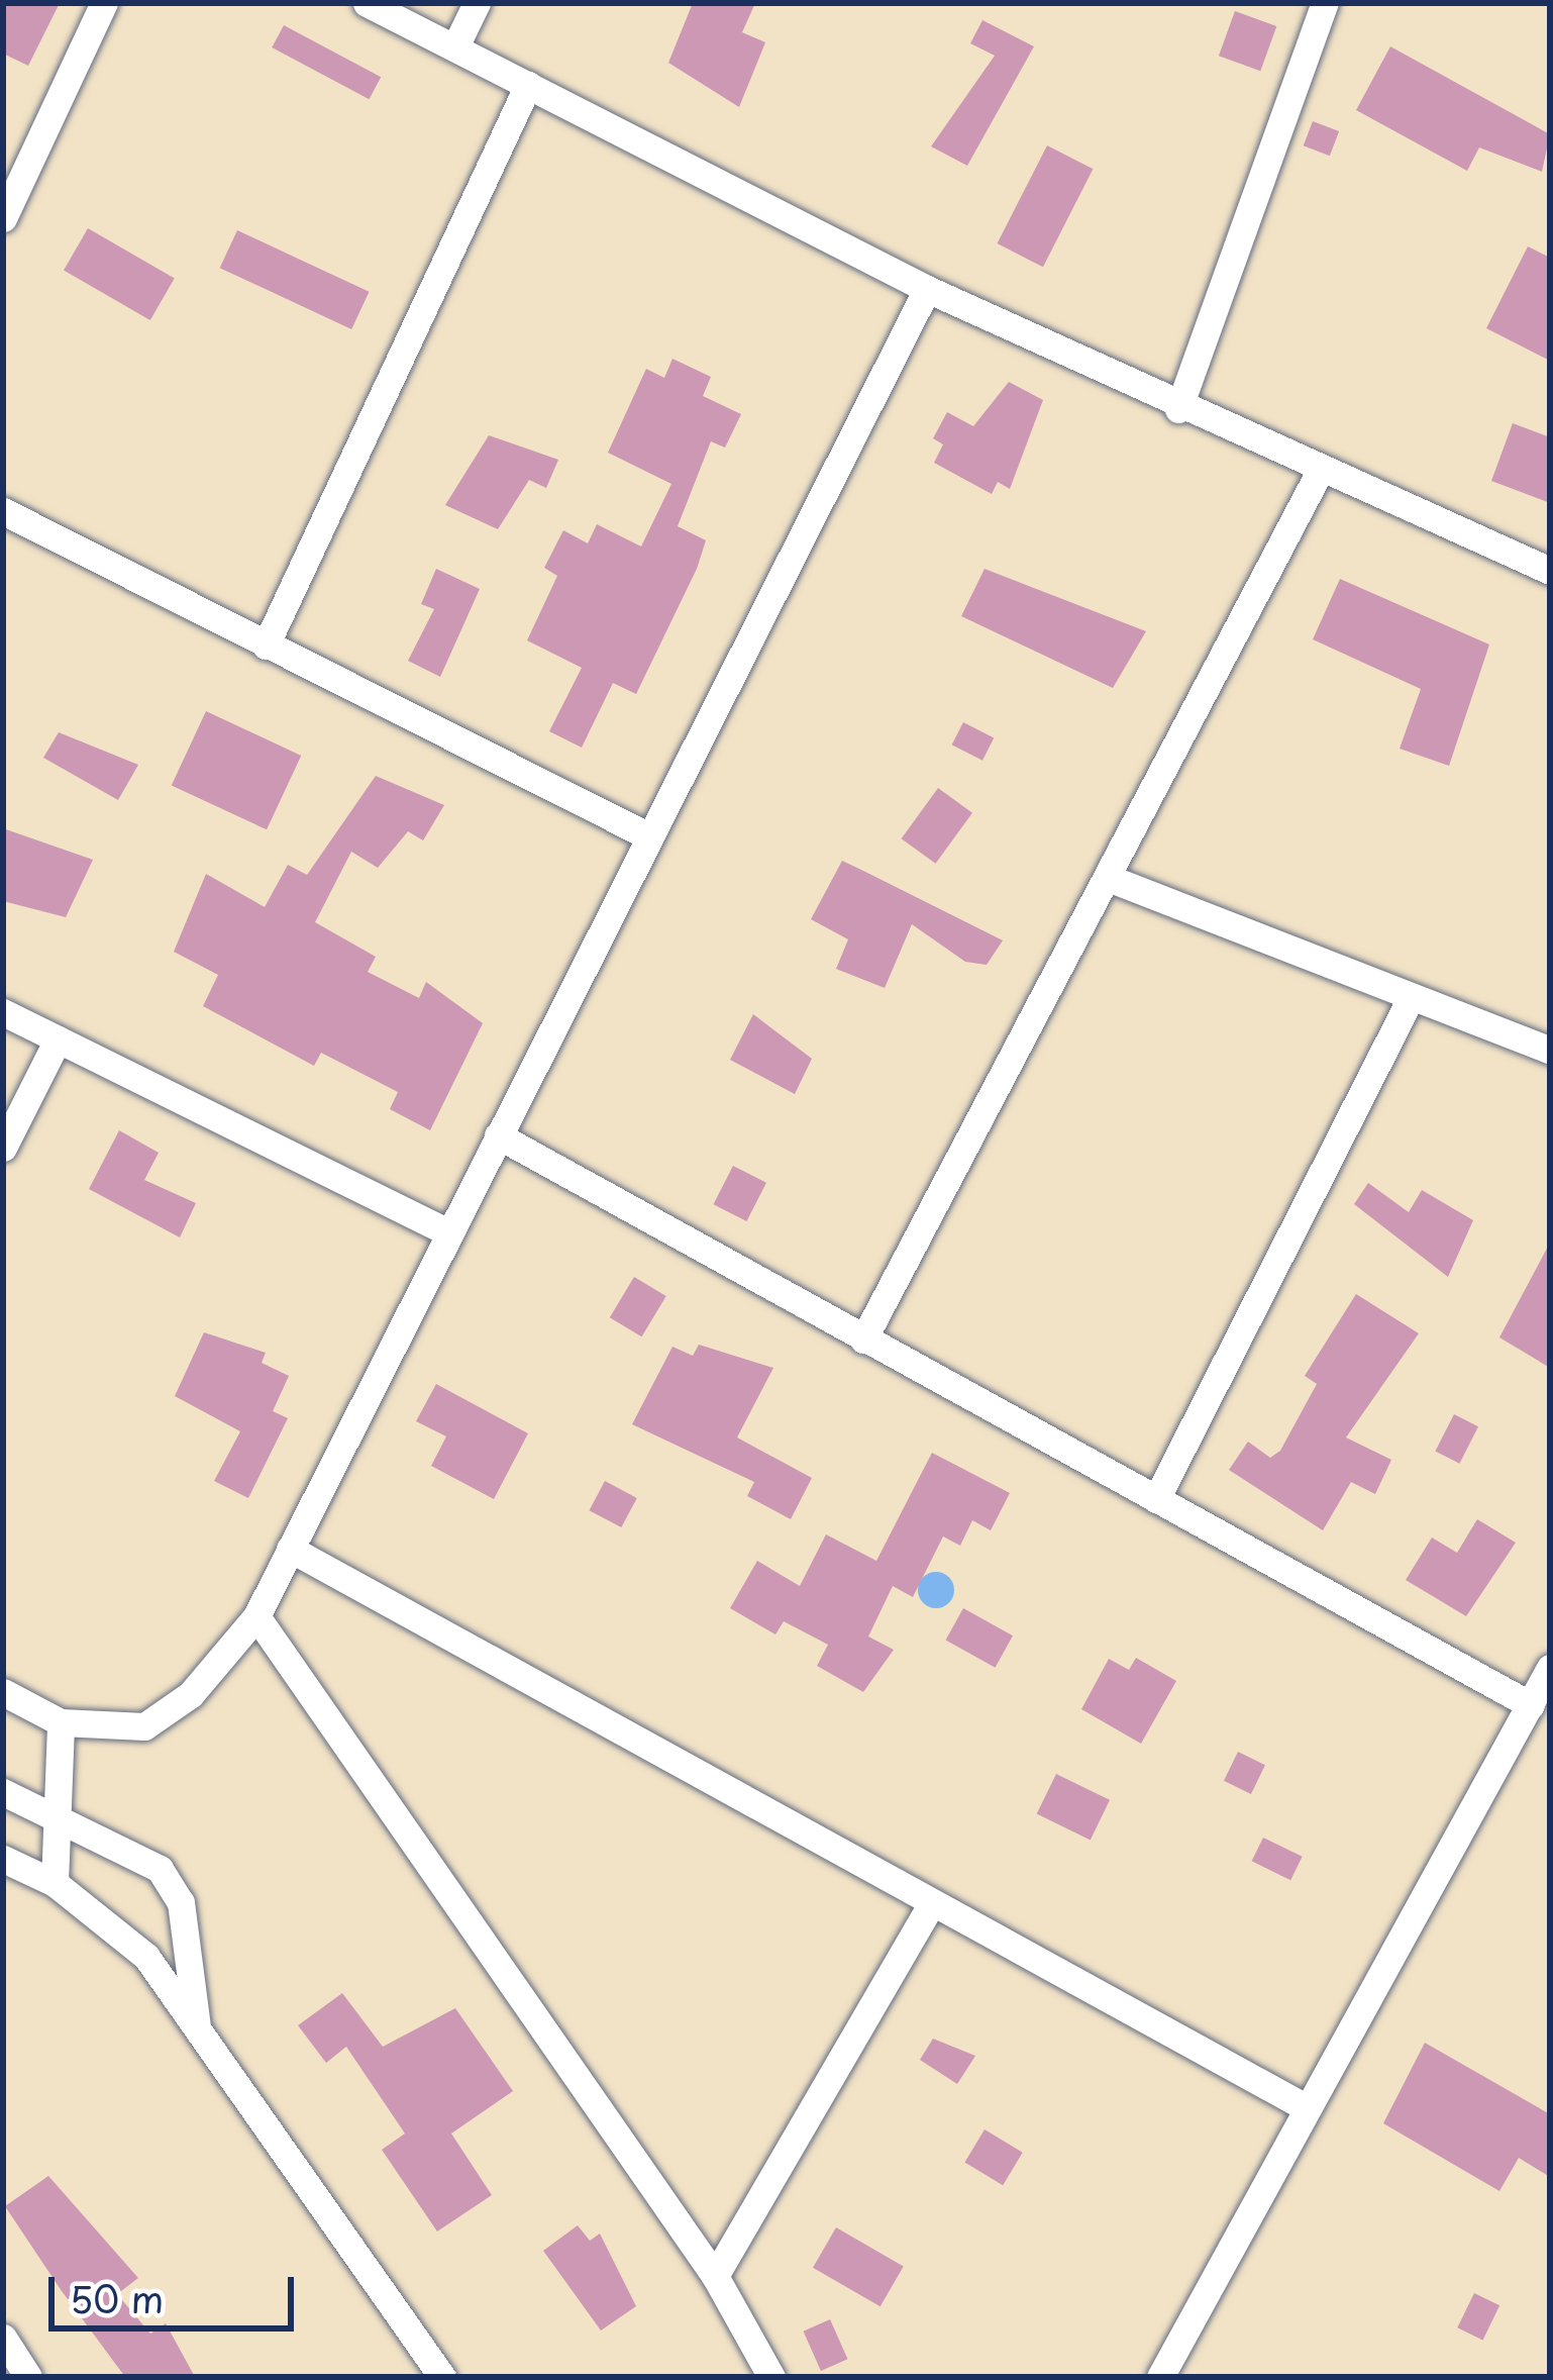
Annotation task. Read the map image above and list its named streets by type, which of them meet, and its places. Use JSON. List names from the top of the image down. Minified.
{"scale_bar":"50 m"}
